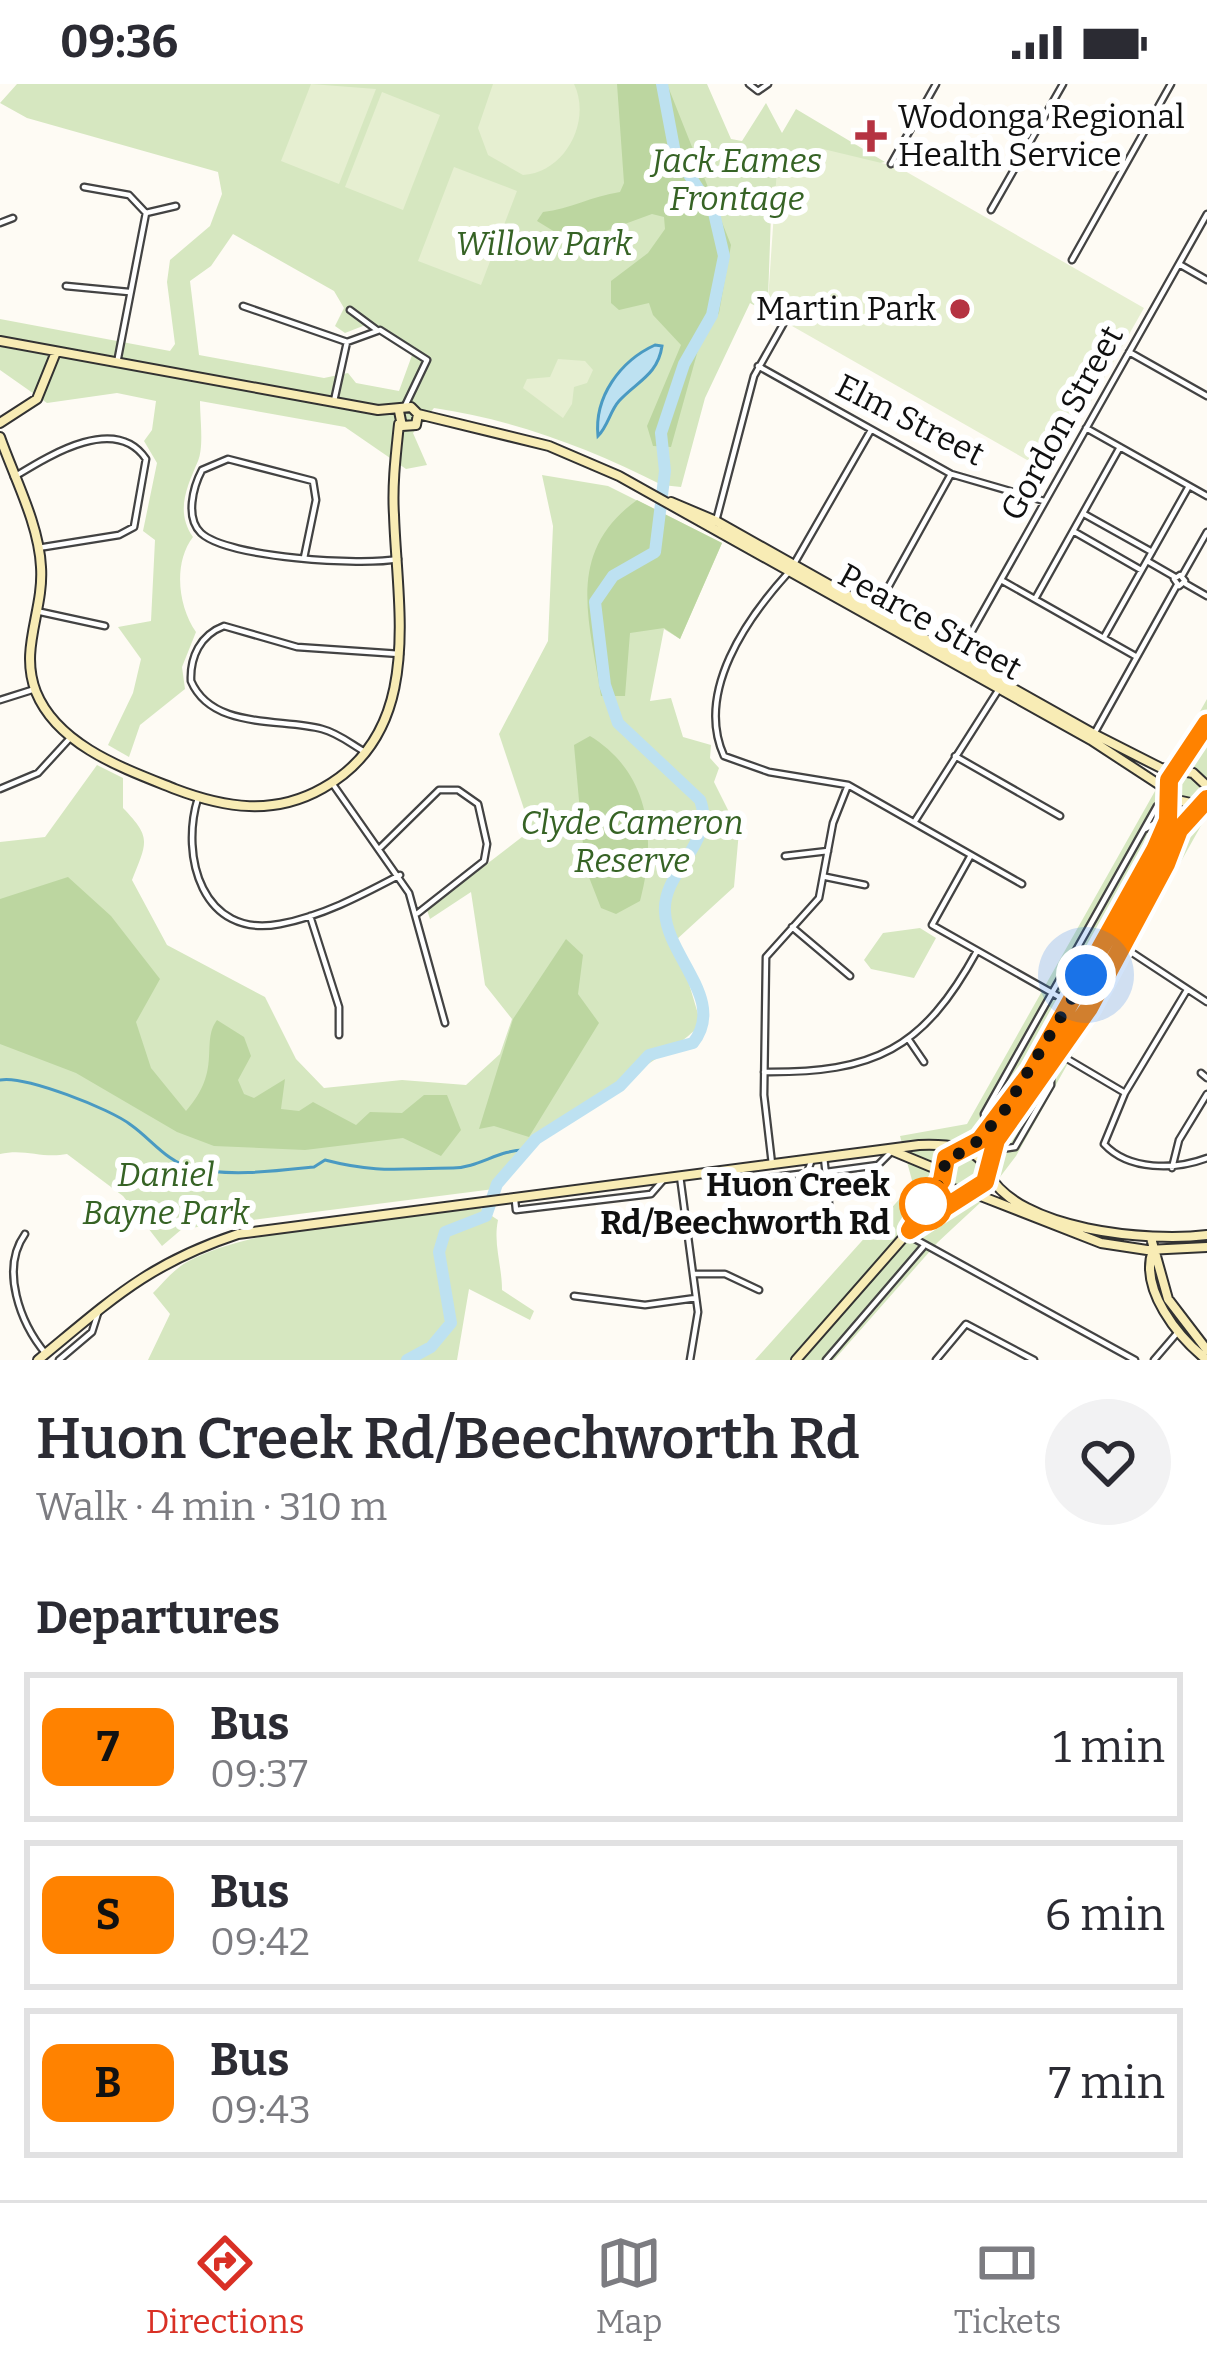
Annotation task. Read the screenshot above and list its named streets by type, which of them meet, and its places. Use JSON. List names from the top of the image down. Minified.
{"streets":{"main road":["Pearce Street"],"street":["Elm Street","Gordon Street"]},"crossings":[["Elm Street","Gordon Street"],["Gordon Street","Pearce Street"]],"parks":["Jack Eames Frontage","Willow Park","Clyde Cameron Reserve","Daniel Bayne Park"],"places":{"health":["Wodonga Regional Health Service"],"other":["Martin Park","Huon Creek Rd/Beechworth Rd"]},"lines":["bus line 7"],"page":{"status":"09:36","heading":[["Huon Creek Rd/Beechworth Rd","Walk · 4 min · 310 m"],"Departures"],"list":[{"mark":"7","name":"Bus","note":"09:37","value":"1 min"},{"mark":"S","name":"Bus","note":"09:42","value":"6 min"},{"mark":"B","name":"Bus","note":"09:43","value":"7 min"}],"tabs":["Directions","Map","Tickets"]}}
